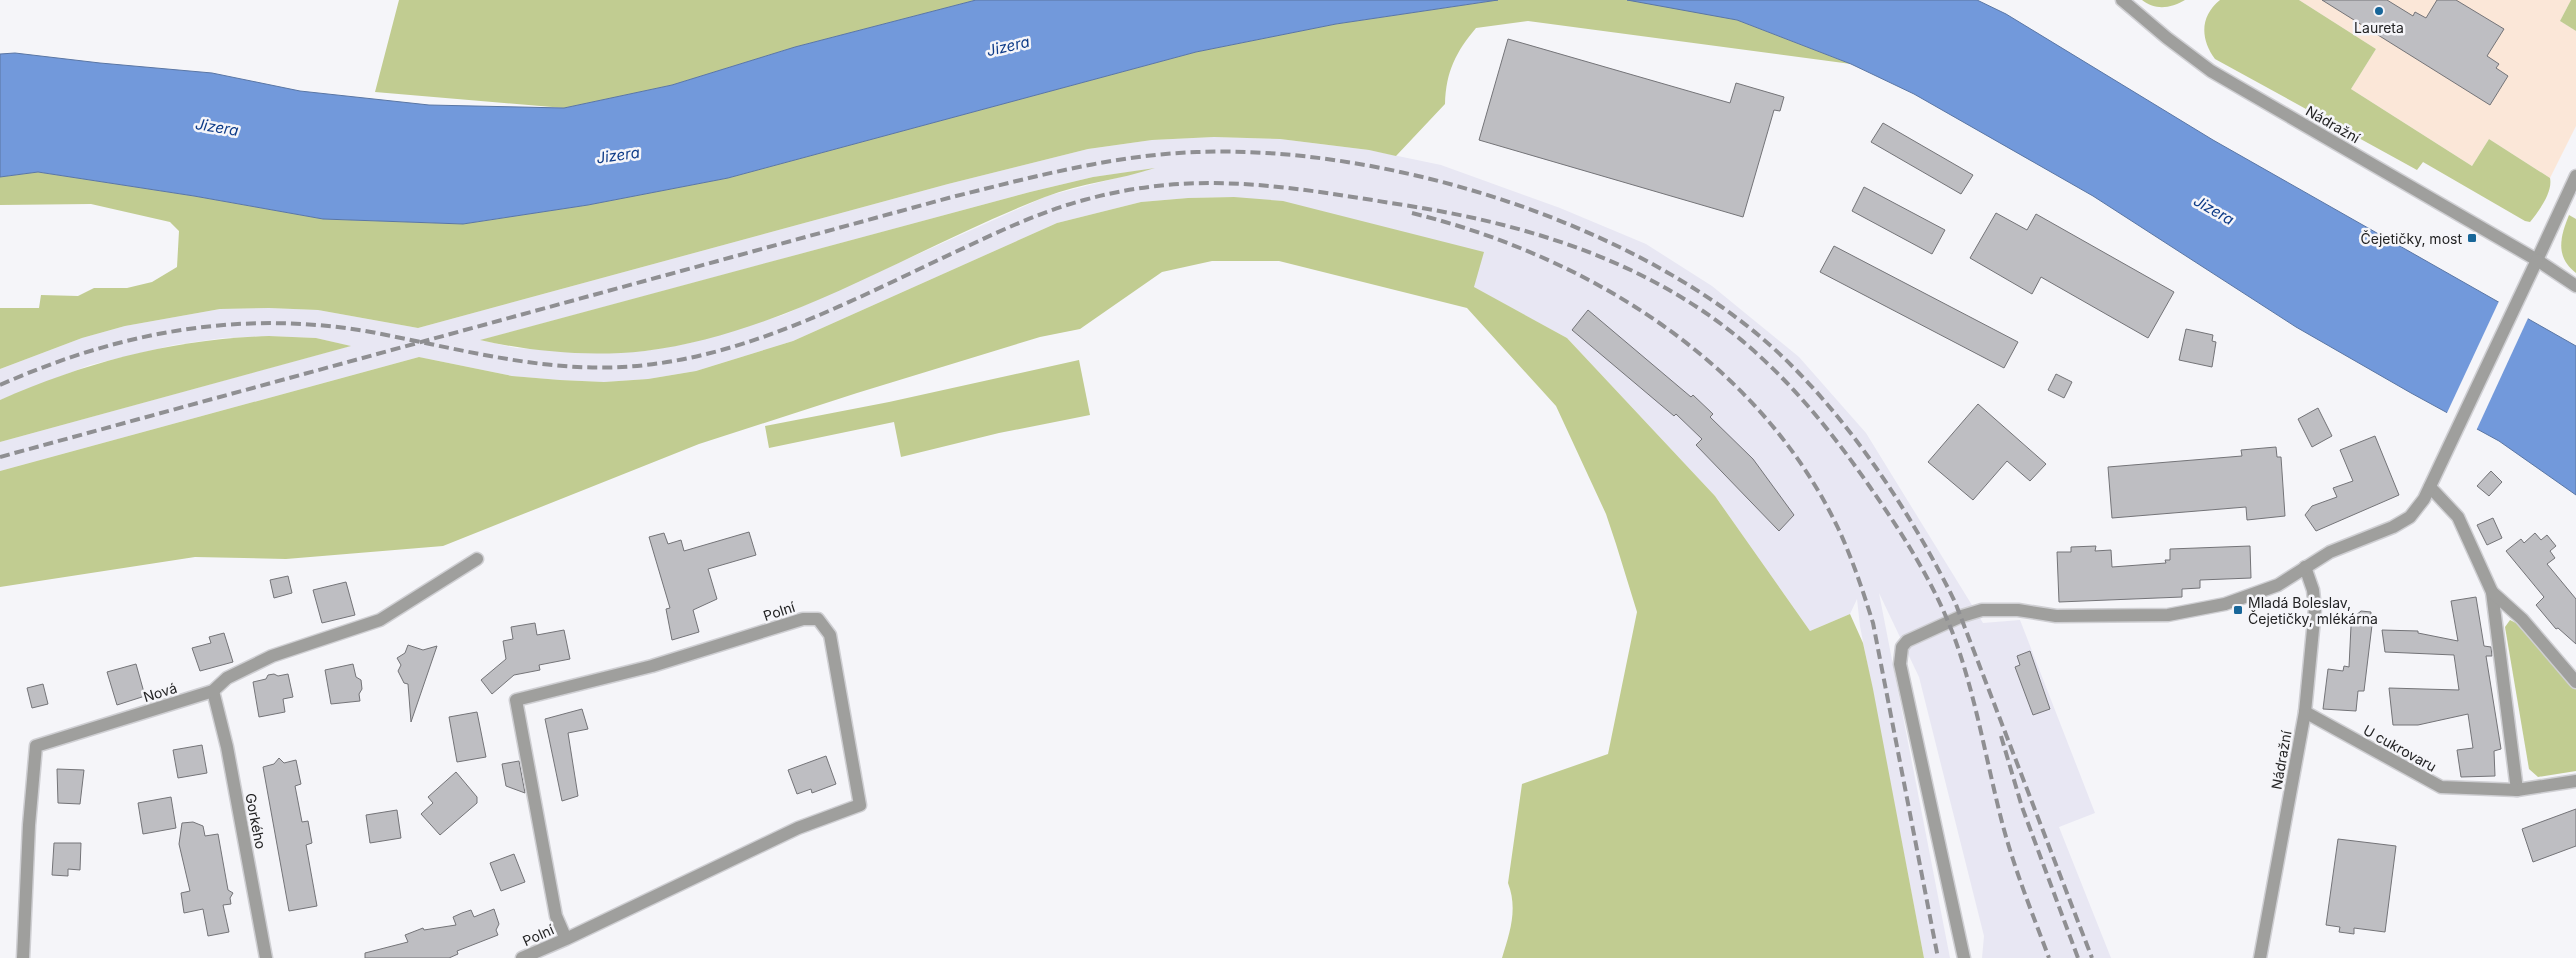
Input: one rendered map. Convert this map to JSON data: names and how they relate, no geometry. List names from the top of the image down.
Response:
{
  "streets": {
    "street": [
      "Nádražní",
      "Polní",
      "Nová",
      "U cukrovaru",
      "Gorkého"
    ]
  },
  "crossings": [
    ["Nádražní", "U cukrovaru"],
    ["Nová", "Gorkého"]
  ],
  "water": ["Jizera"],
  "places": {
    "other": ["Laureta"],
    "transit": ["Čejetičky, most", "Mladá Boleslav, Čejetičky, mlékárna"]
  }
}
